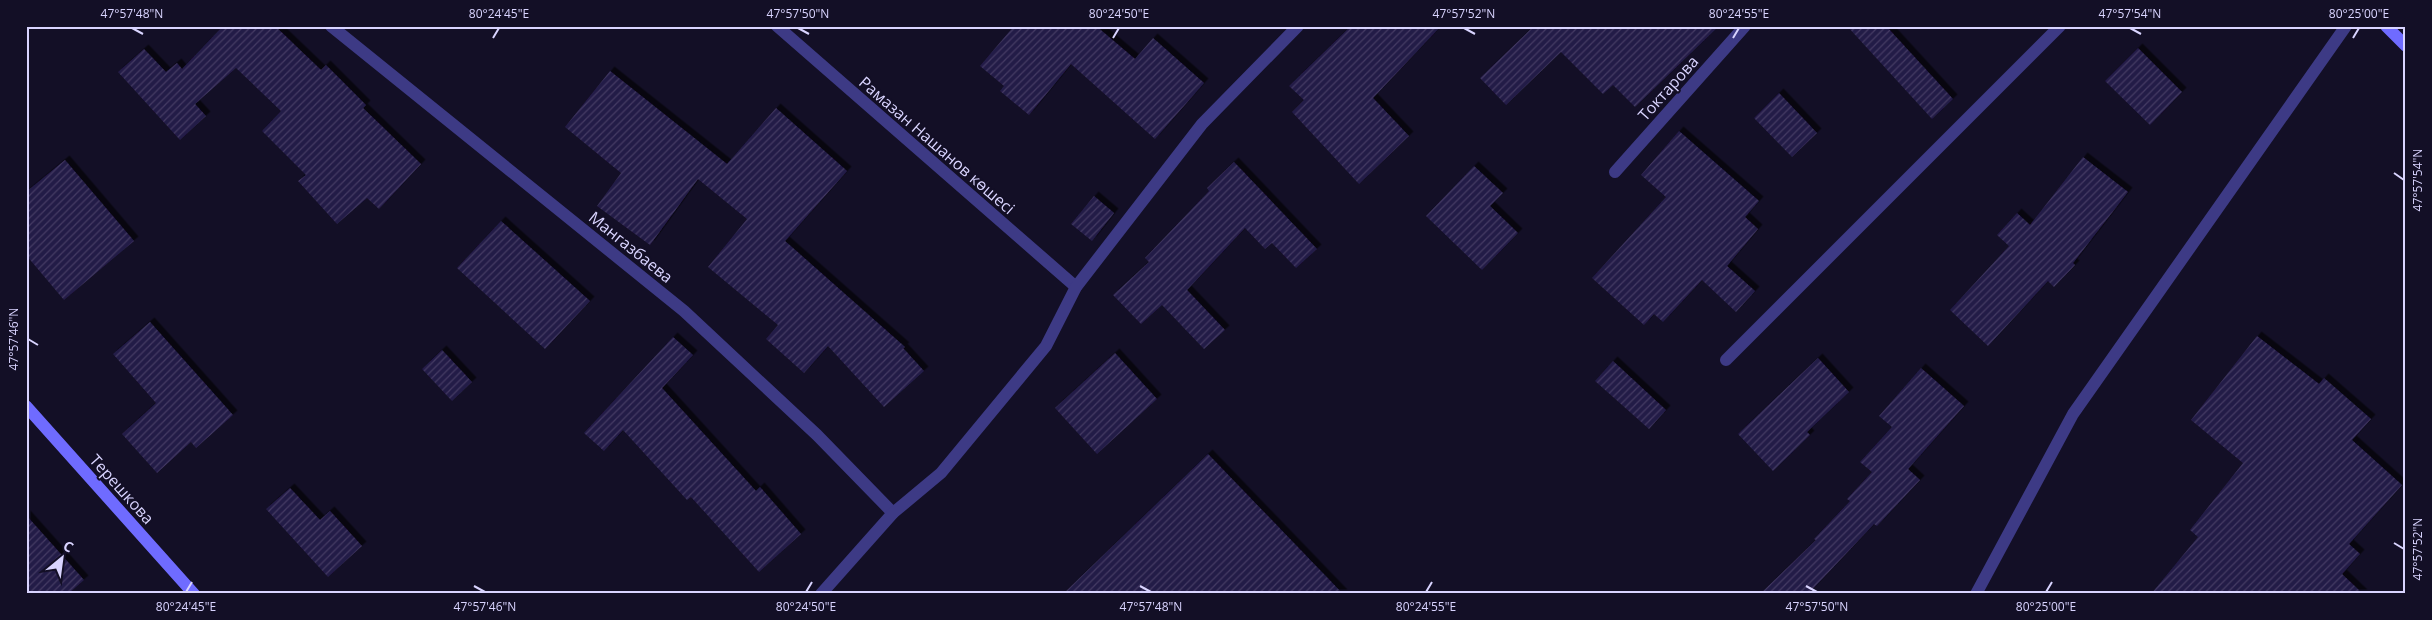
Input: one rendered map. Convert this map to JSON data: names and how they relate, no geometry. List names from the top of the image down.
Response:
{
  "streets": {
    "street": [
      "Токтарова",
      "Рамазан Нашанов көшесі",
      "Мангазбаева",
      "Терешкова"
    ]
  },
  "north": "top right",
  "coordinates": [
    "47°57'48\"N",
    "80°24'45\"E",
    "47°57'50\"N",
    "80°24'50\"E",
    "47°57'52\"N",
    "80°24'55\"E",
    "47°57'54\"N",
    "80°25'00\"E",
    "47°57'46\"N"
  ]
}
